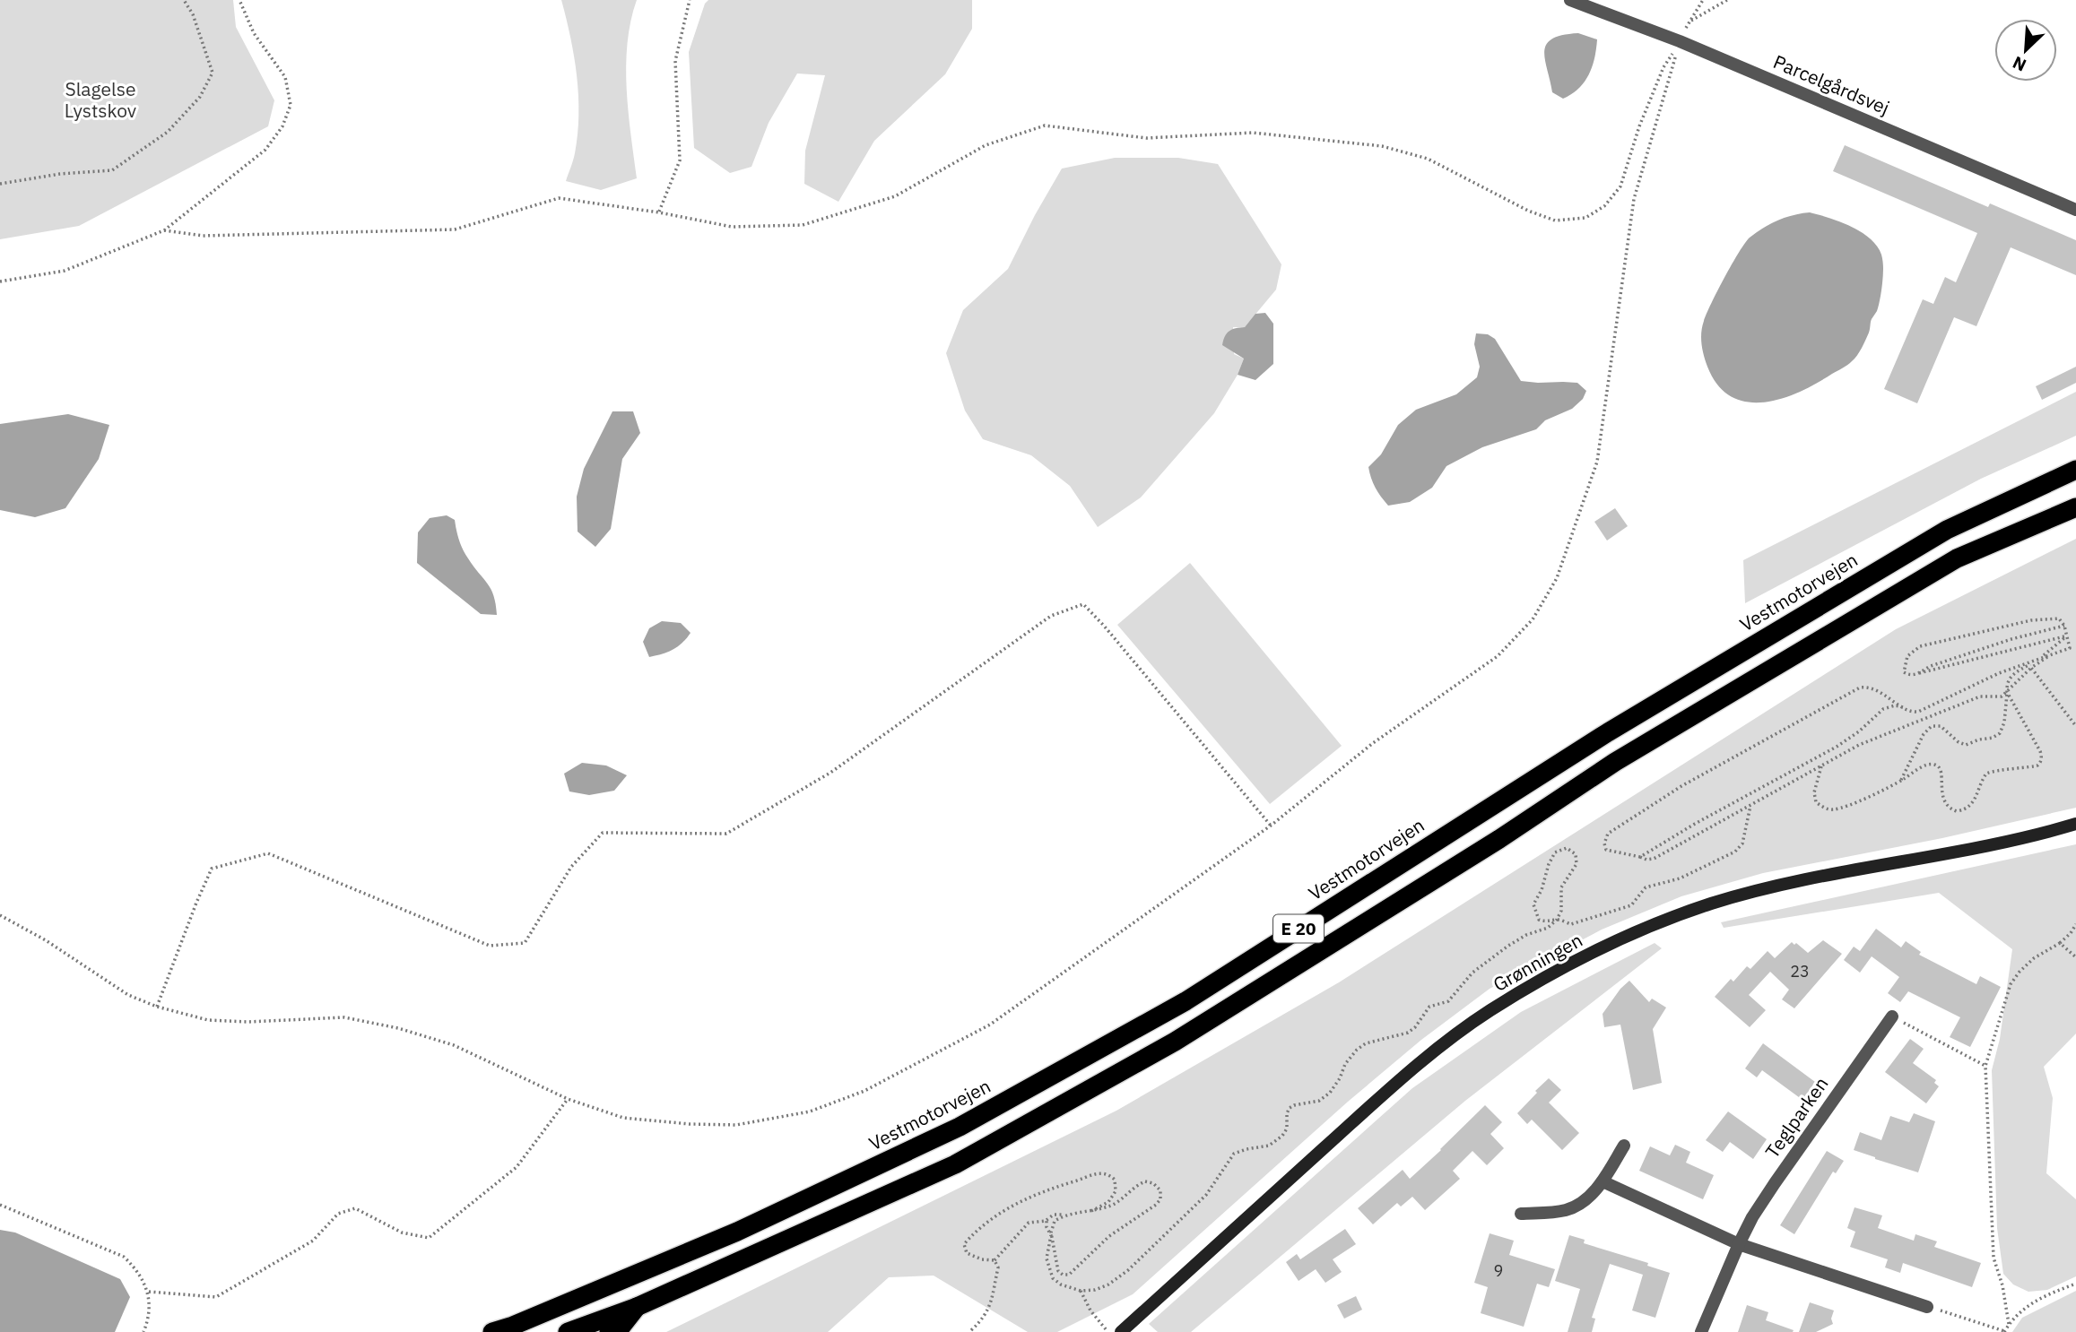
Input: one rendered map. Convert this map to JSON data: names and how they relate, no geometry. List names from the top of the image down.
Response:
{
  "streets": {
    "highway": ["Vestmotorvejen", "E 20"],
    "main road": ["Grønningen"],
    "street": ["Parcelgårdsvej", "Teglparken"]
  },
  "parks": ["Slagelse Lystskov"],
  "house_numbers": ["23", "9"],
  "north": "bottom left"
}
